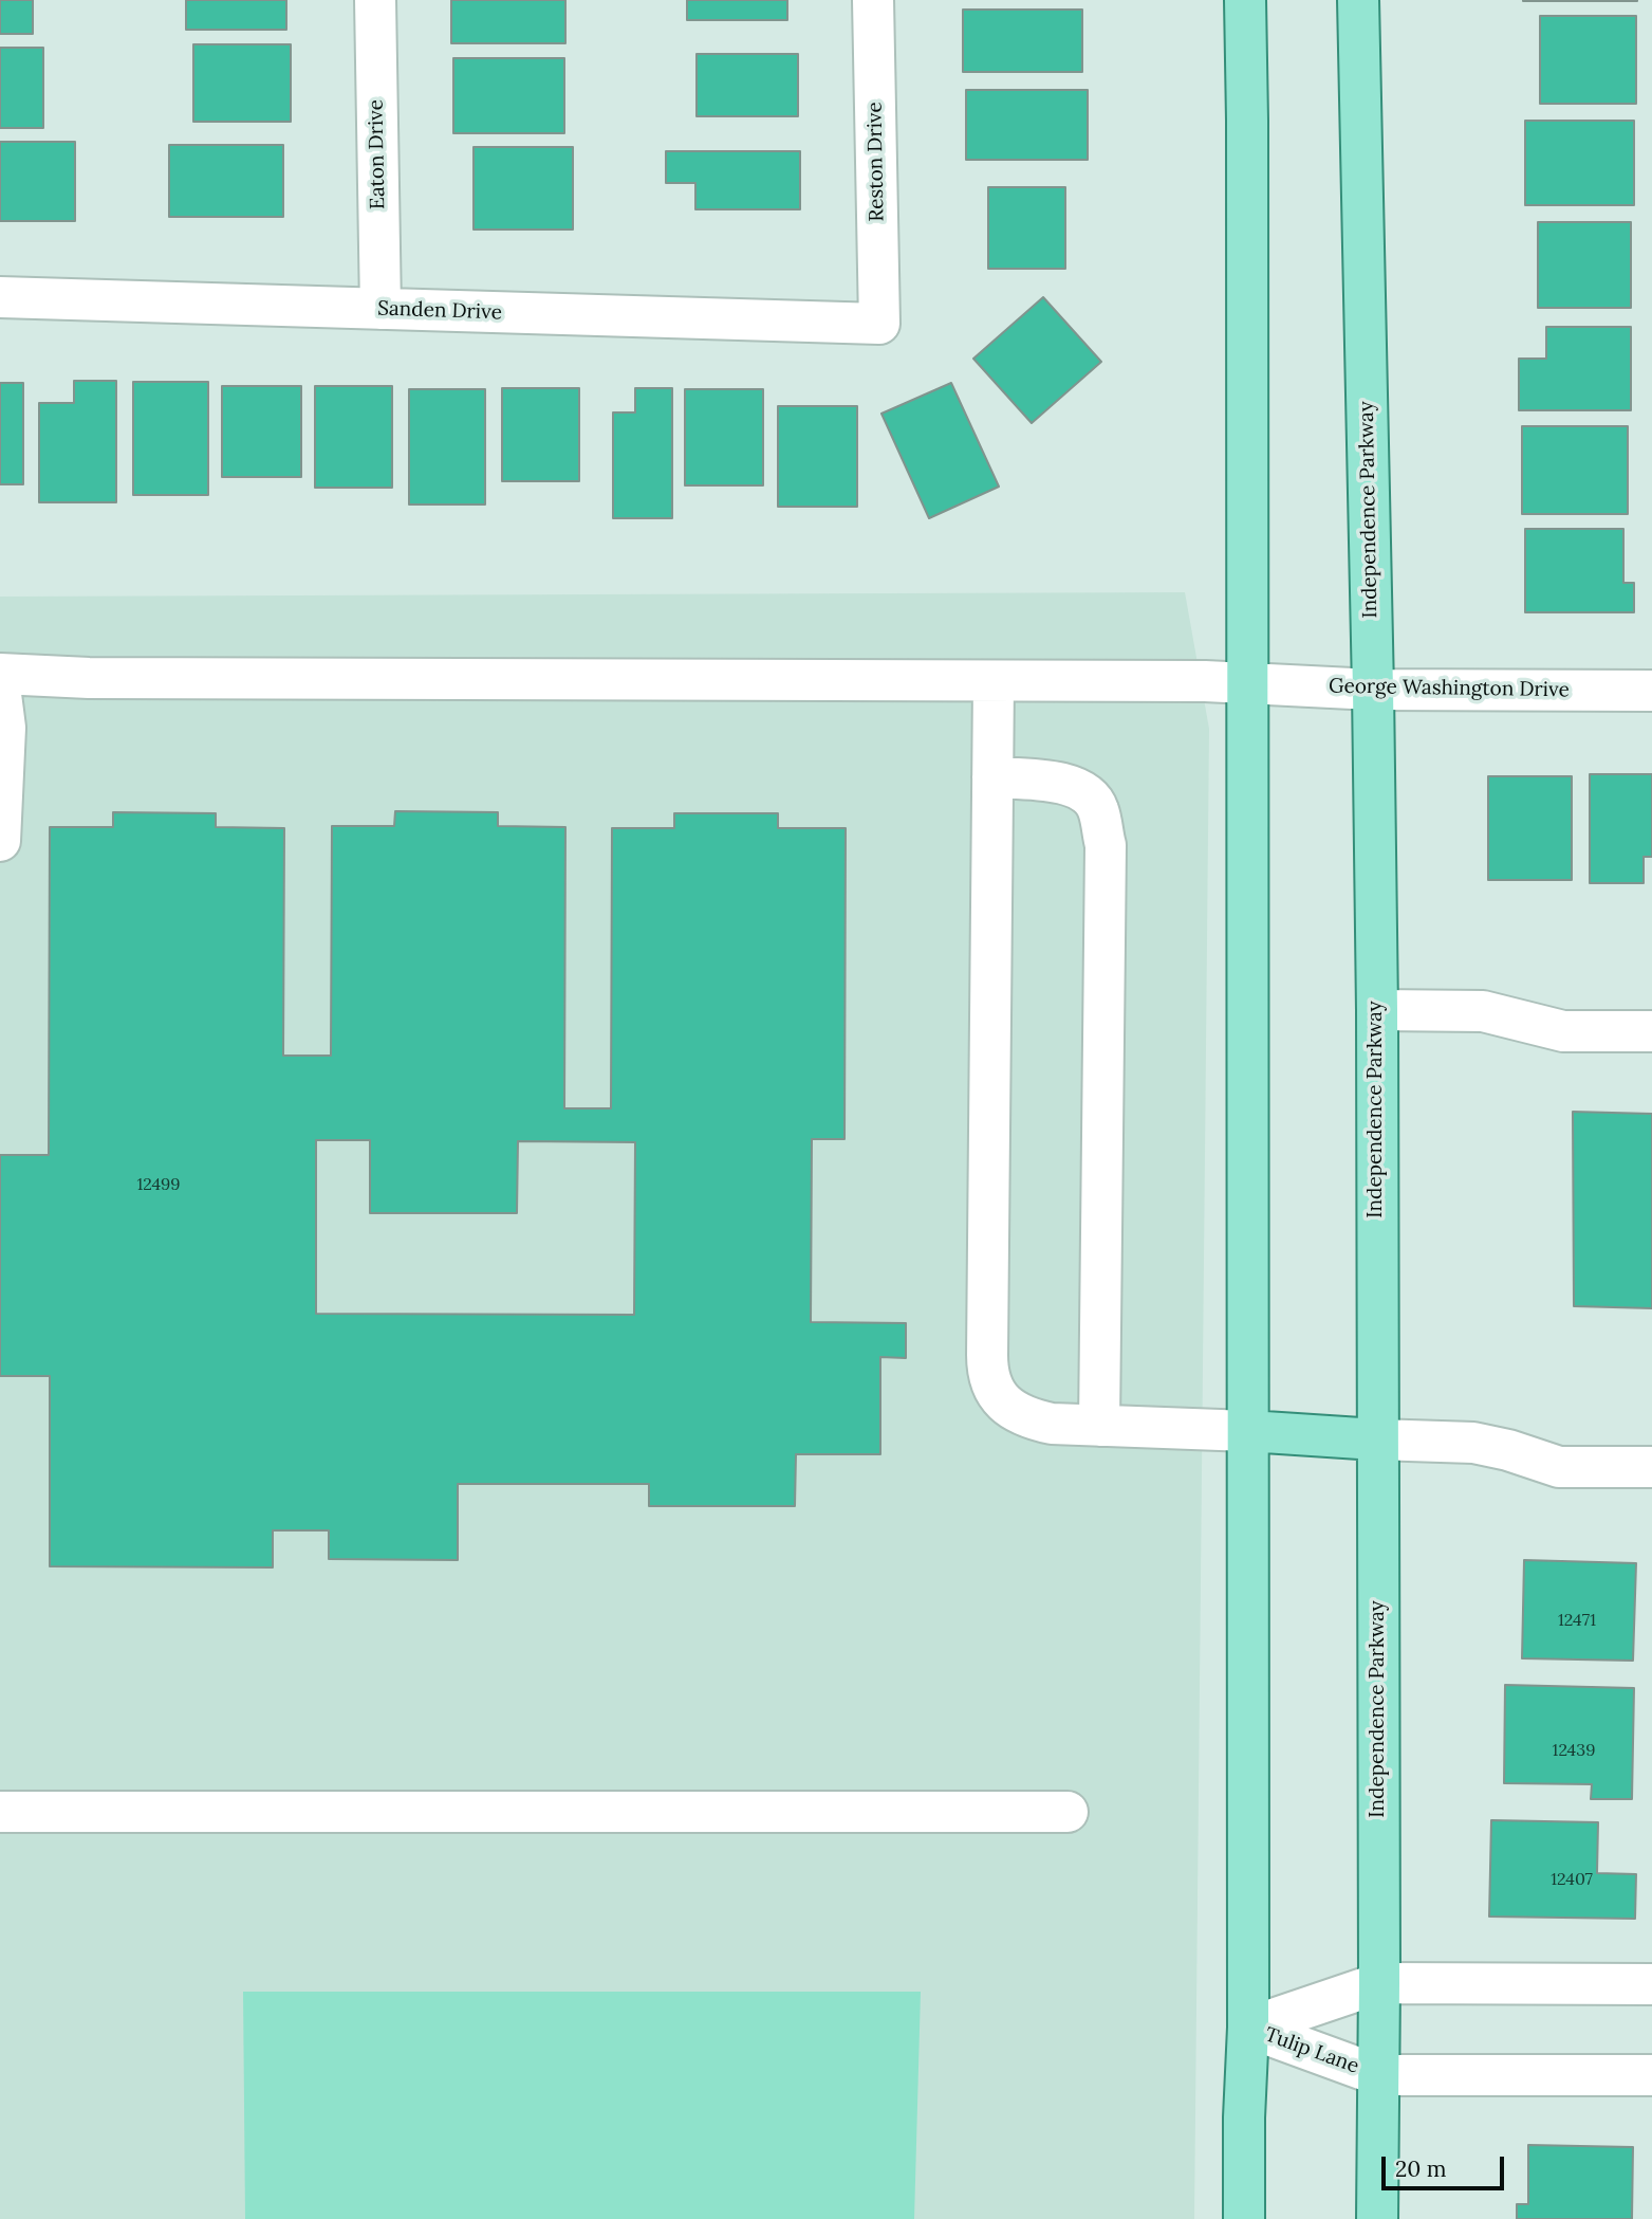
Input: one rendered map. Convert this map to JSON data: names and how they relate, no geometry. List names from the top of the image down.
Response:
{
  "streets": {
    "main road": ["Independence Parkway"],
    "street": [
      "Eaton Drive",
      "Reston Drive",
      "Sanden Drive",
      "George Washington Drive",
      "Tulip Lane"
    ]
  },
  "crossings": [
    ["Eaton Drive", "Sanden Drive"],
    ["Reston Drive", "Sanden Drive"],
    ["Independence Parkway", "George Washington Drive"],
    ["Independence Parkway", "Tulip Lane"]
  ],
  "house_numbers": [
    "12499",
    "12471",
    "12439",
    "12407"
  ],
  "scale_bar": "20 m"
}
